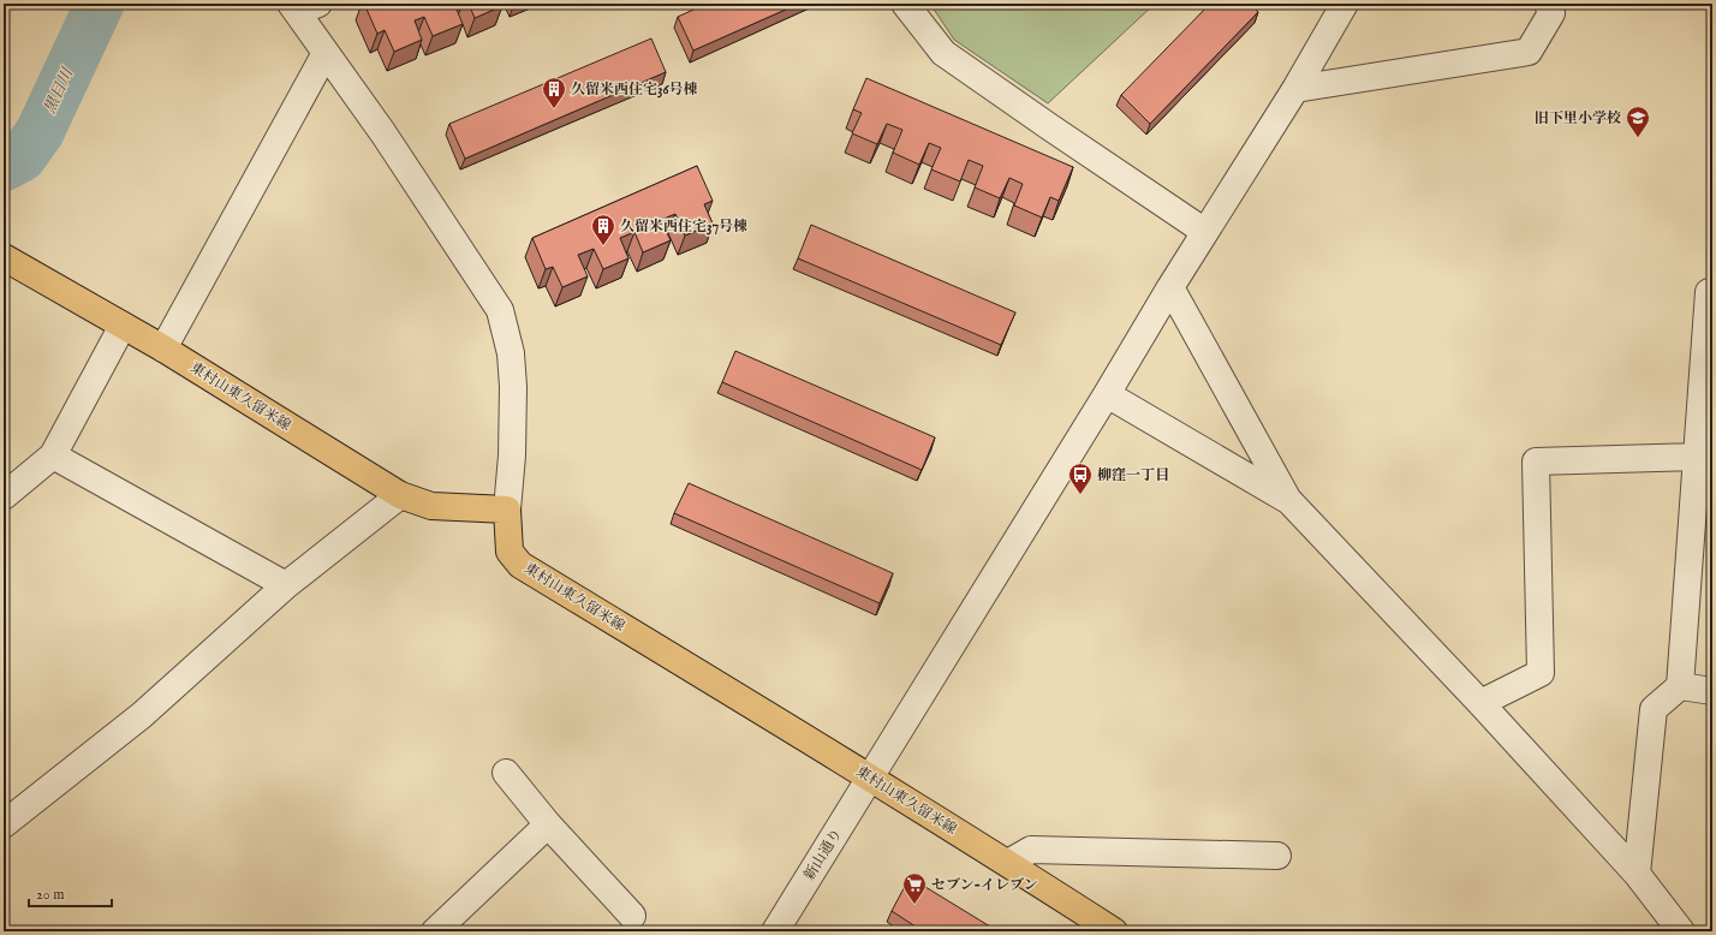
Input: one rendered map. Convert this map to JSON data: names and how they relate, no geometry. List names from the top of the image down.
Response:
{
  "streets": {
    "main road": ["東村山東久留米線"],
    "street": ["新山通り"]
  },
  "crossings": [
    ["東村山東久留米線", "新山通り"]
  ],
  "water": ["黒目川"],
  "places": {
    "building": ["久留米西住宅36号棟", "久留米西住宅37号棟"],
    "school or university": ["旧下里小学校"],
    "bus stop": ["柳窪一丁目"],
    "supermarket": ["セブン-イレブン"]
  },
  "scale_bar": "20 m"
}
